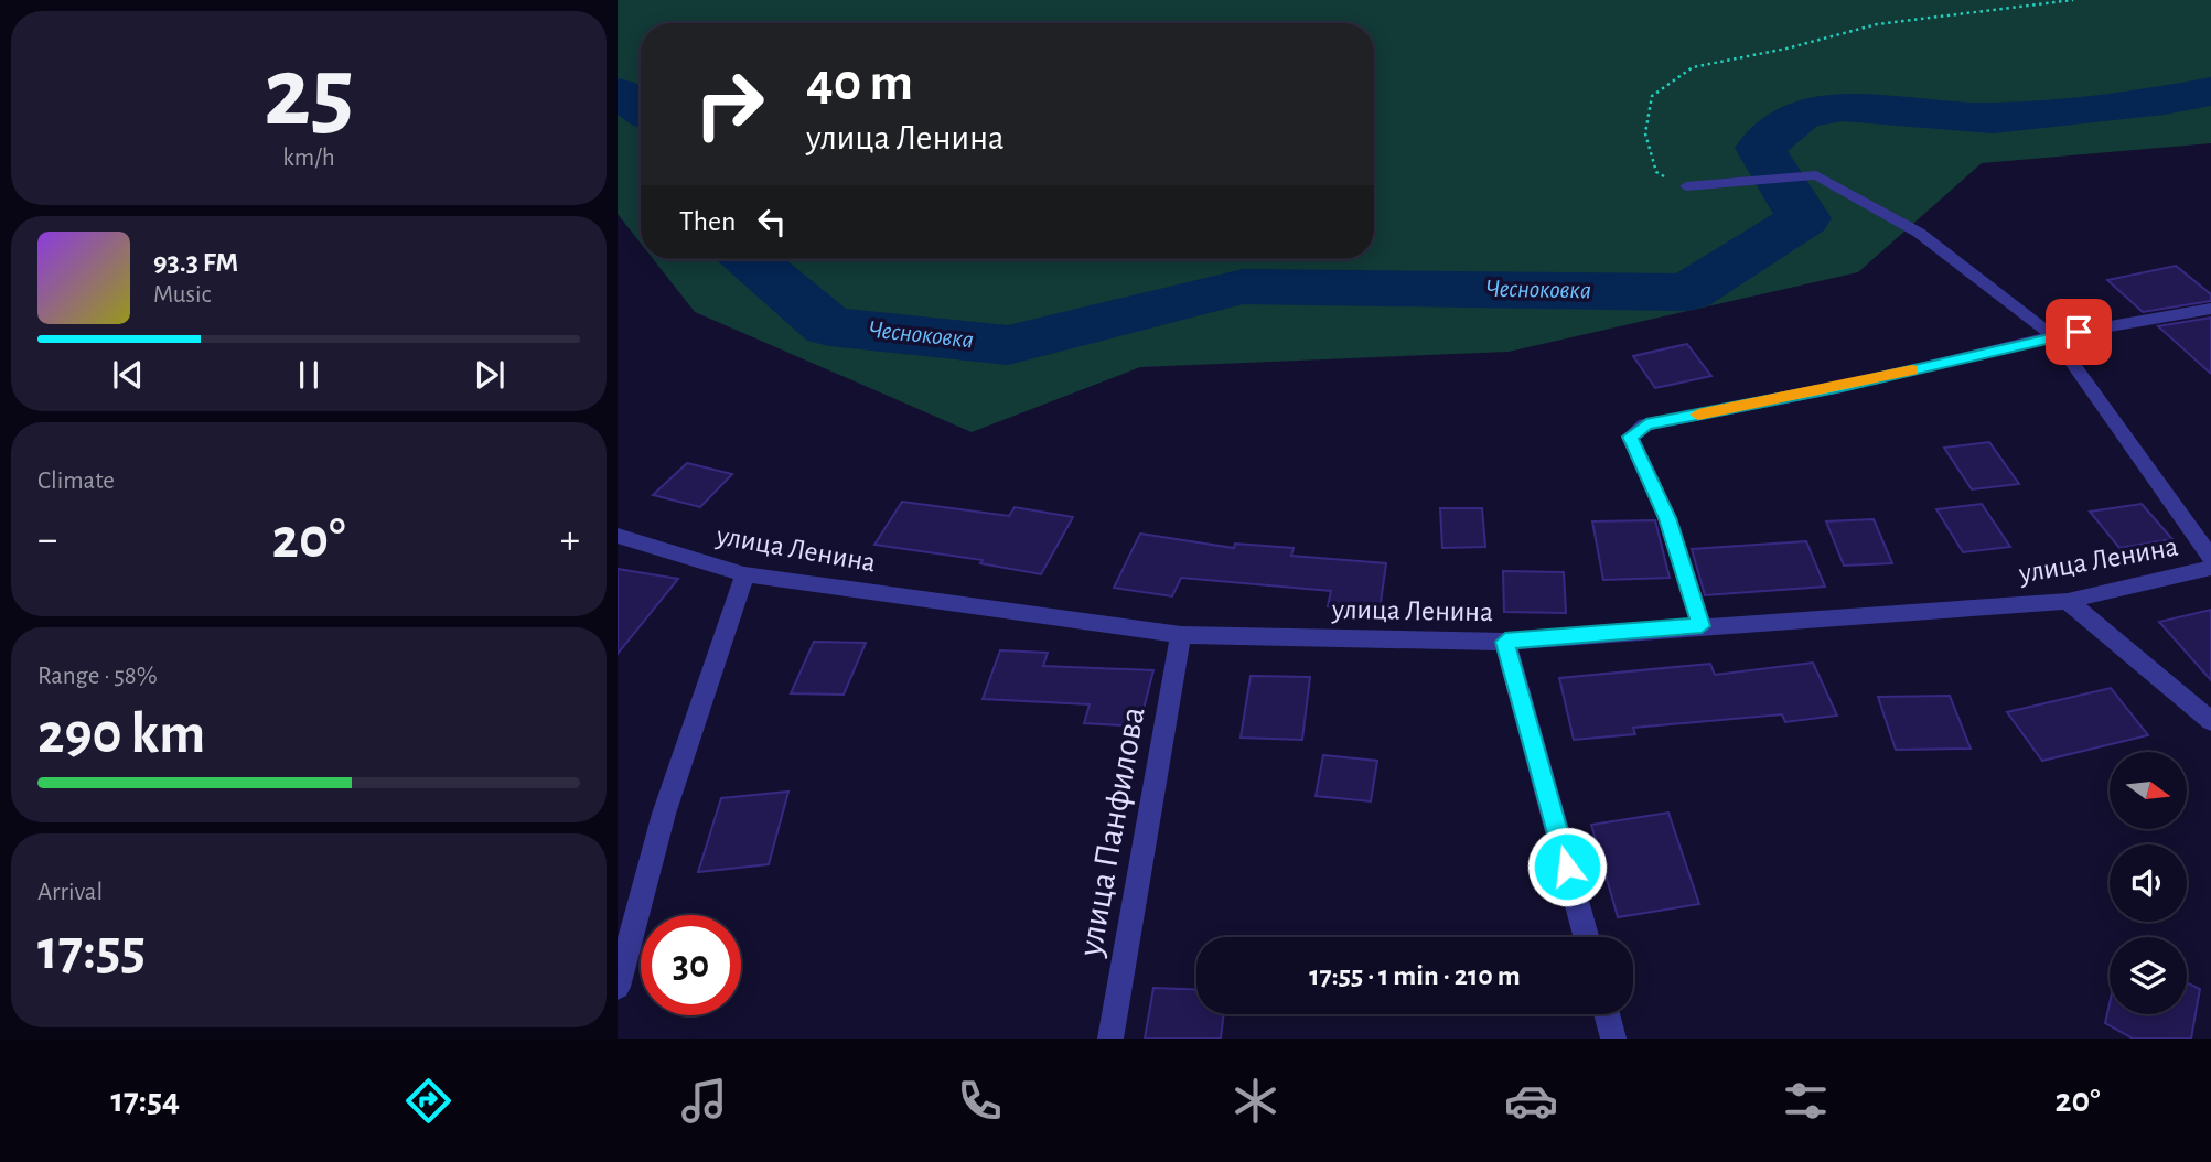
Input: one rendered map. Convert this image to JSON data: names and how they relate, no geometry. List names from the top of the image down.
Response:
{
  "streets": {
    "street": ["улица Ленина", "улица Панфилова"]
  },
  "crossings": [
    ["улица Ленина", "улица Панфилова"]
  ],
  "water": ["Чесноковка"],
  "north": "right",
  "page": {
    "tile": [
      ["25", "km/h"],
      "Climate",
      ["Range · 58%", "290 km"],
      ["Arrival", "17:55"]
    ],
    "turn": ["40 m", "улица Ленина"],
    "then": "Then",
    "song": ["93.3 FM", "Music"],
    "heat": ["−", "20°", "+"],
    "limit": "30",
    "trip": "17:55 · 1 min · 210 m",
    "tabs": ["17:54", "20°"]
  }
}
